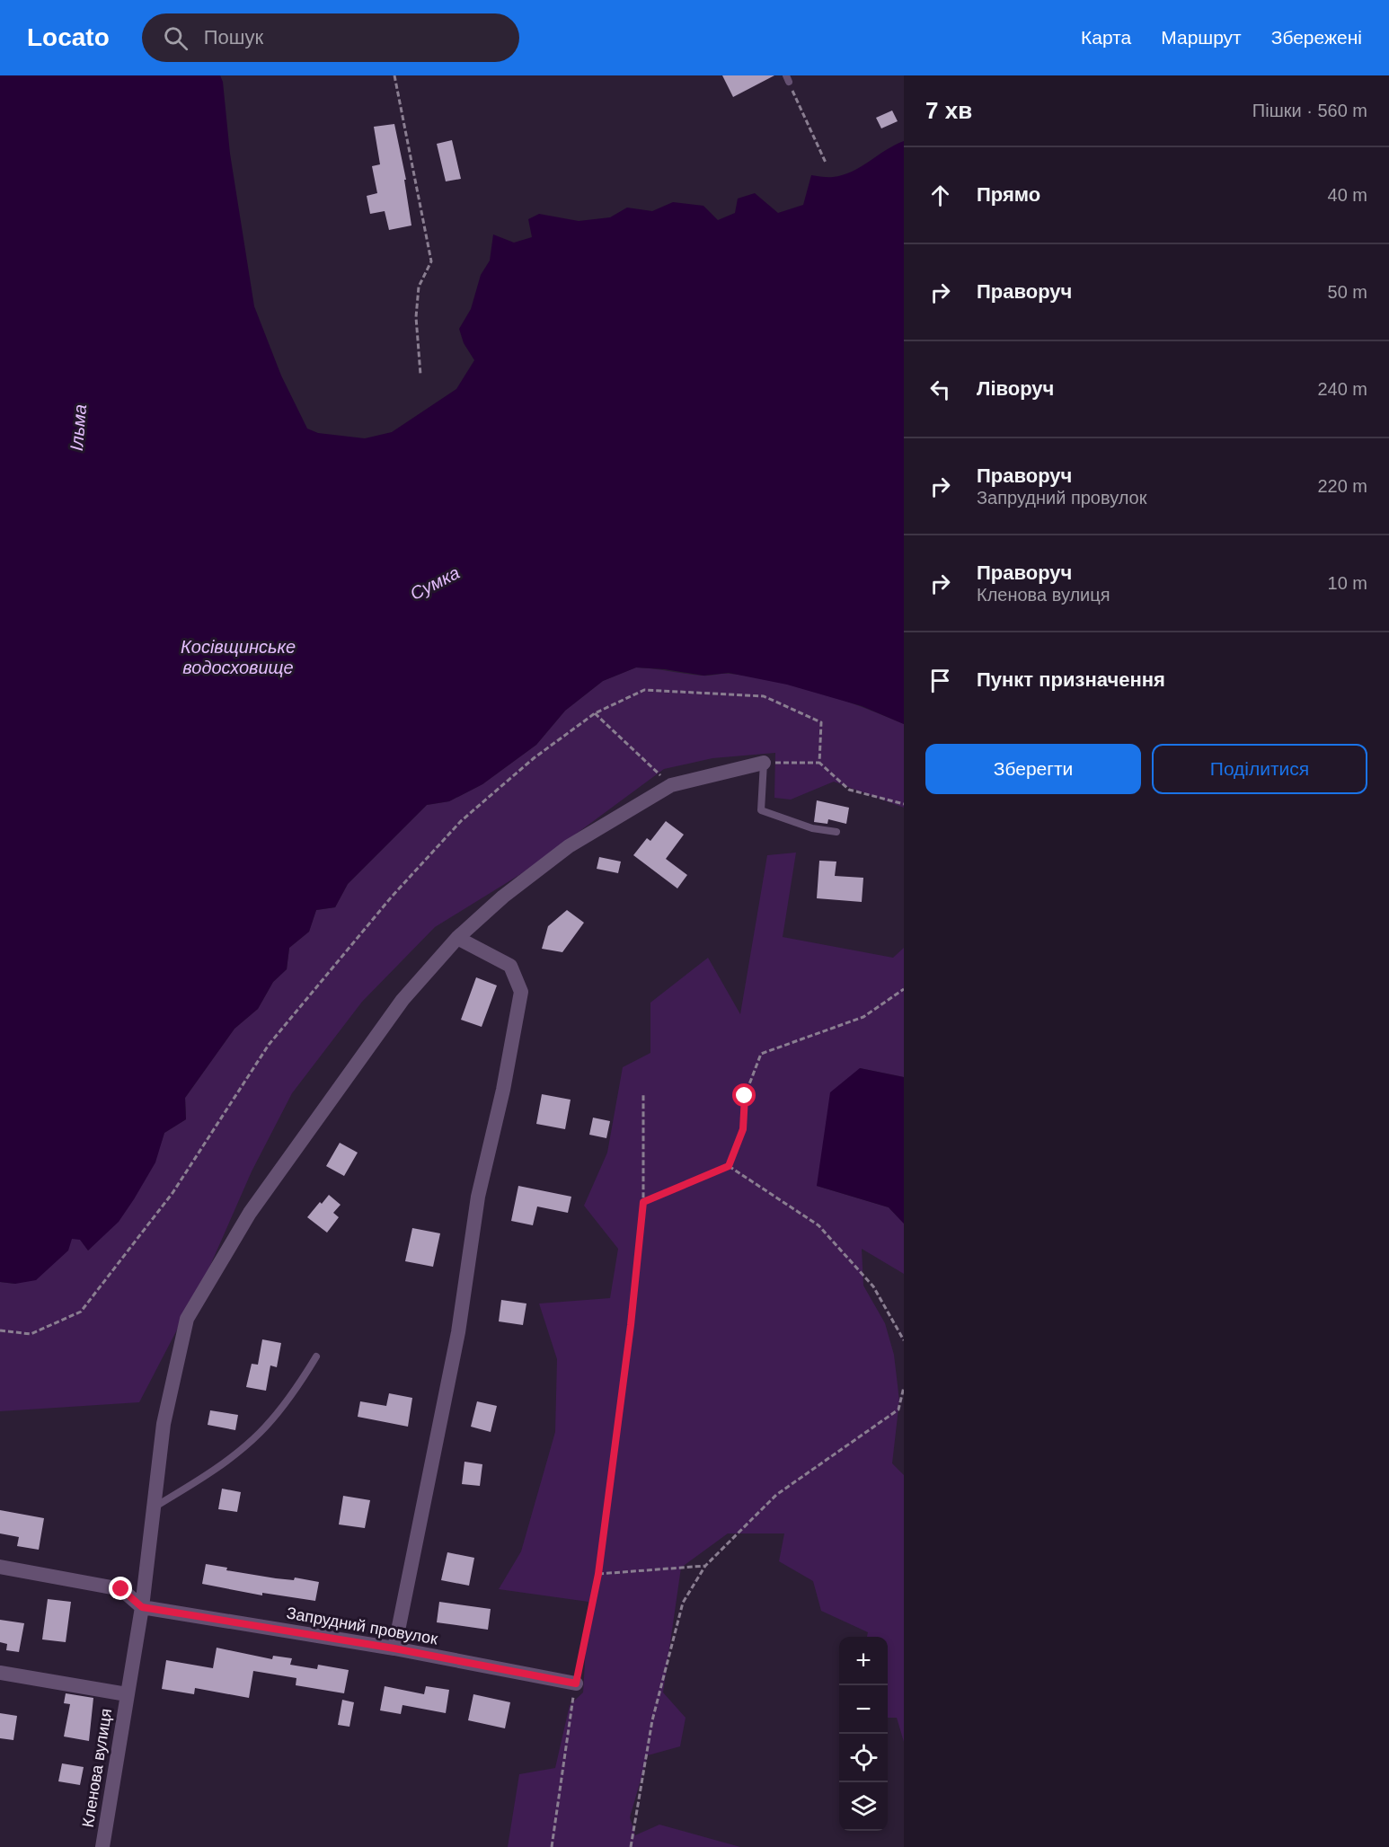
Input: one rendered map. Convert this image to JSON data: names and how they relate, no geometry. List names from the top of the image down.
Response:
{
  "streets": {
    "street": ["Запрудний провулок", "Кленова вулиця"]
  },
  "crossings": [
    ["Запрудний провулок", "Кленова вулиця"]
  ],
  "water": ["Ільма", "Сумка", "Косівщинське водосховище"],
  "page": {
    "header": "Locato",
    "search": "Пошук",
    "nav": ["Карта", "Маршрут", "Збережені"],
    "heading": ["7 хв", "Пішки · 560 m"],
    "list": [
      ["Прямо", "40 m"],
      ["Праворуч", "50 m"],
      ["Ліворуч", "240 m"],
      ["Праворуч", "Запрудний провулок", "220 m"],
      ["Праворуч", "Кленова вулиця", "10 m"],
      "Пункт призначення"
    ],
    "buttons": ["Зберегти", "Поділитися"],
    "map_buttons": ["+", "−"]
  }
}
